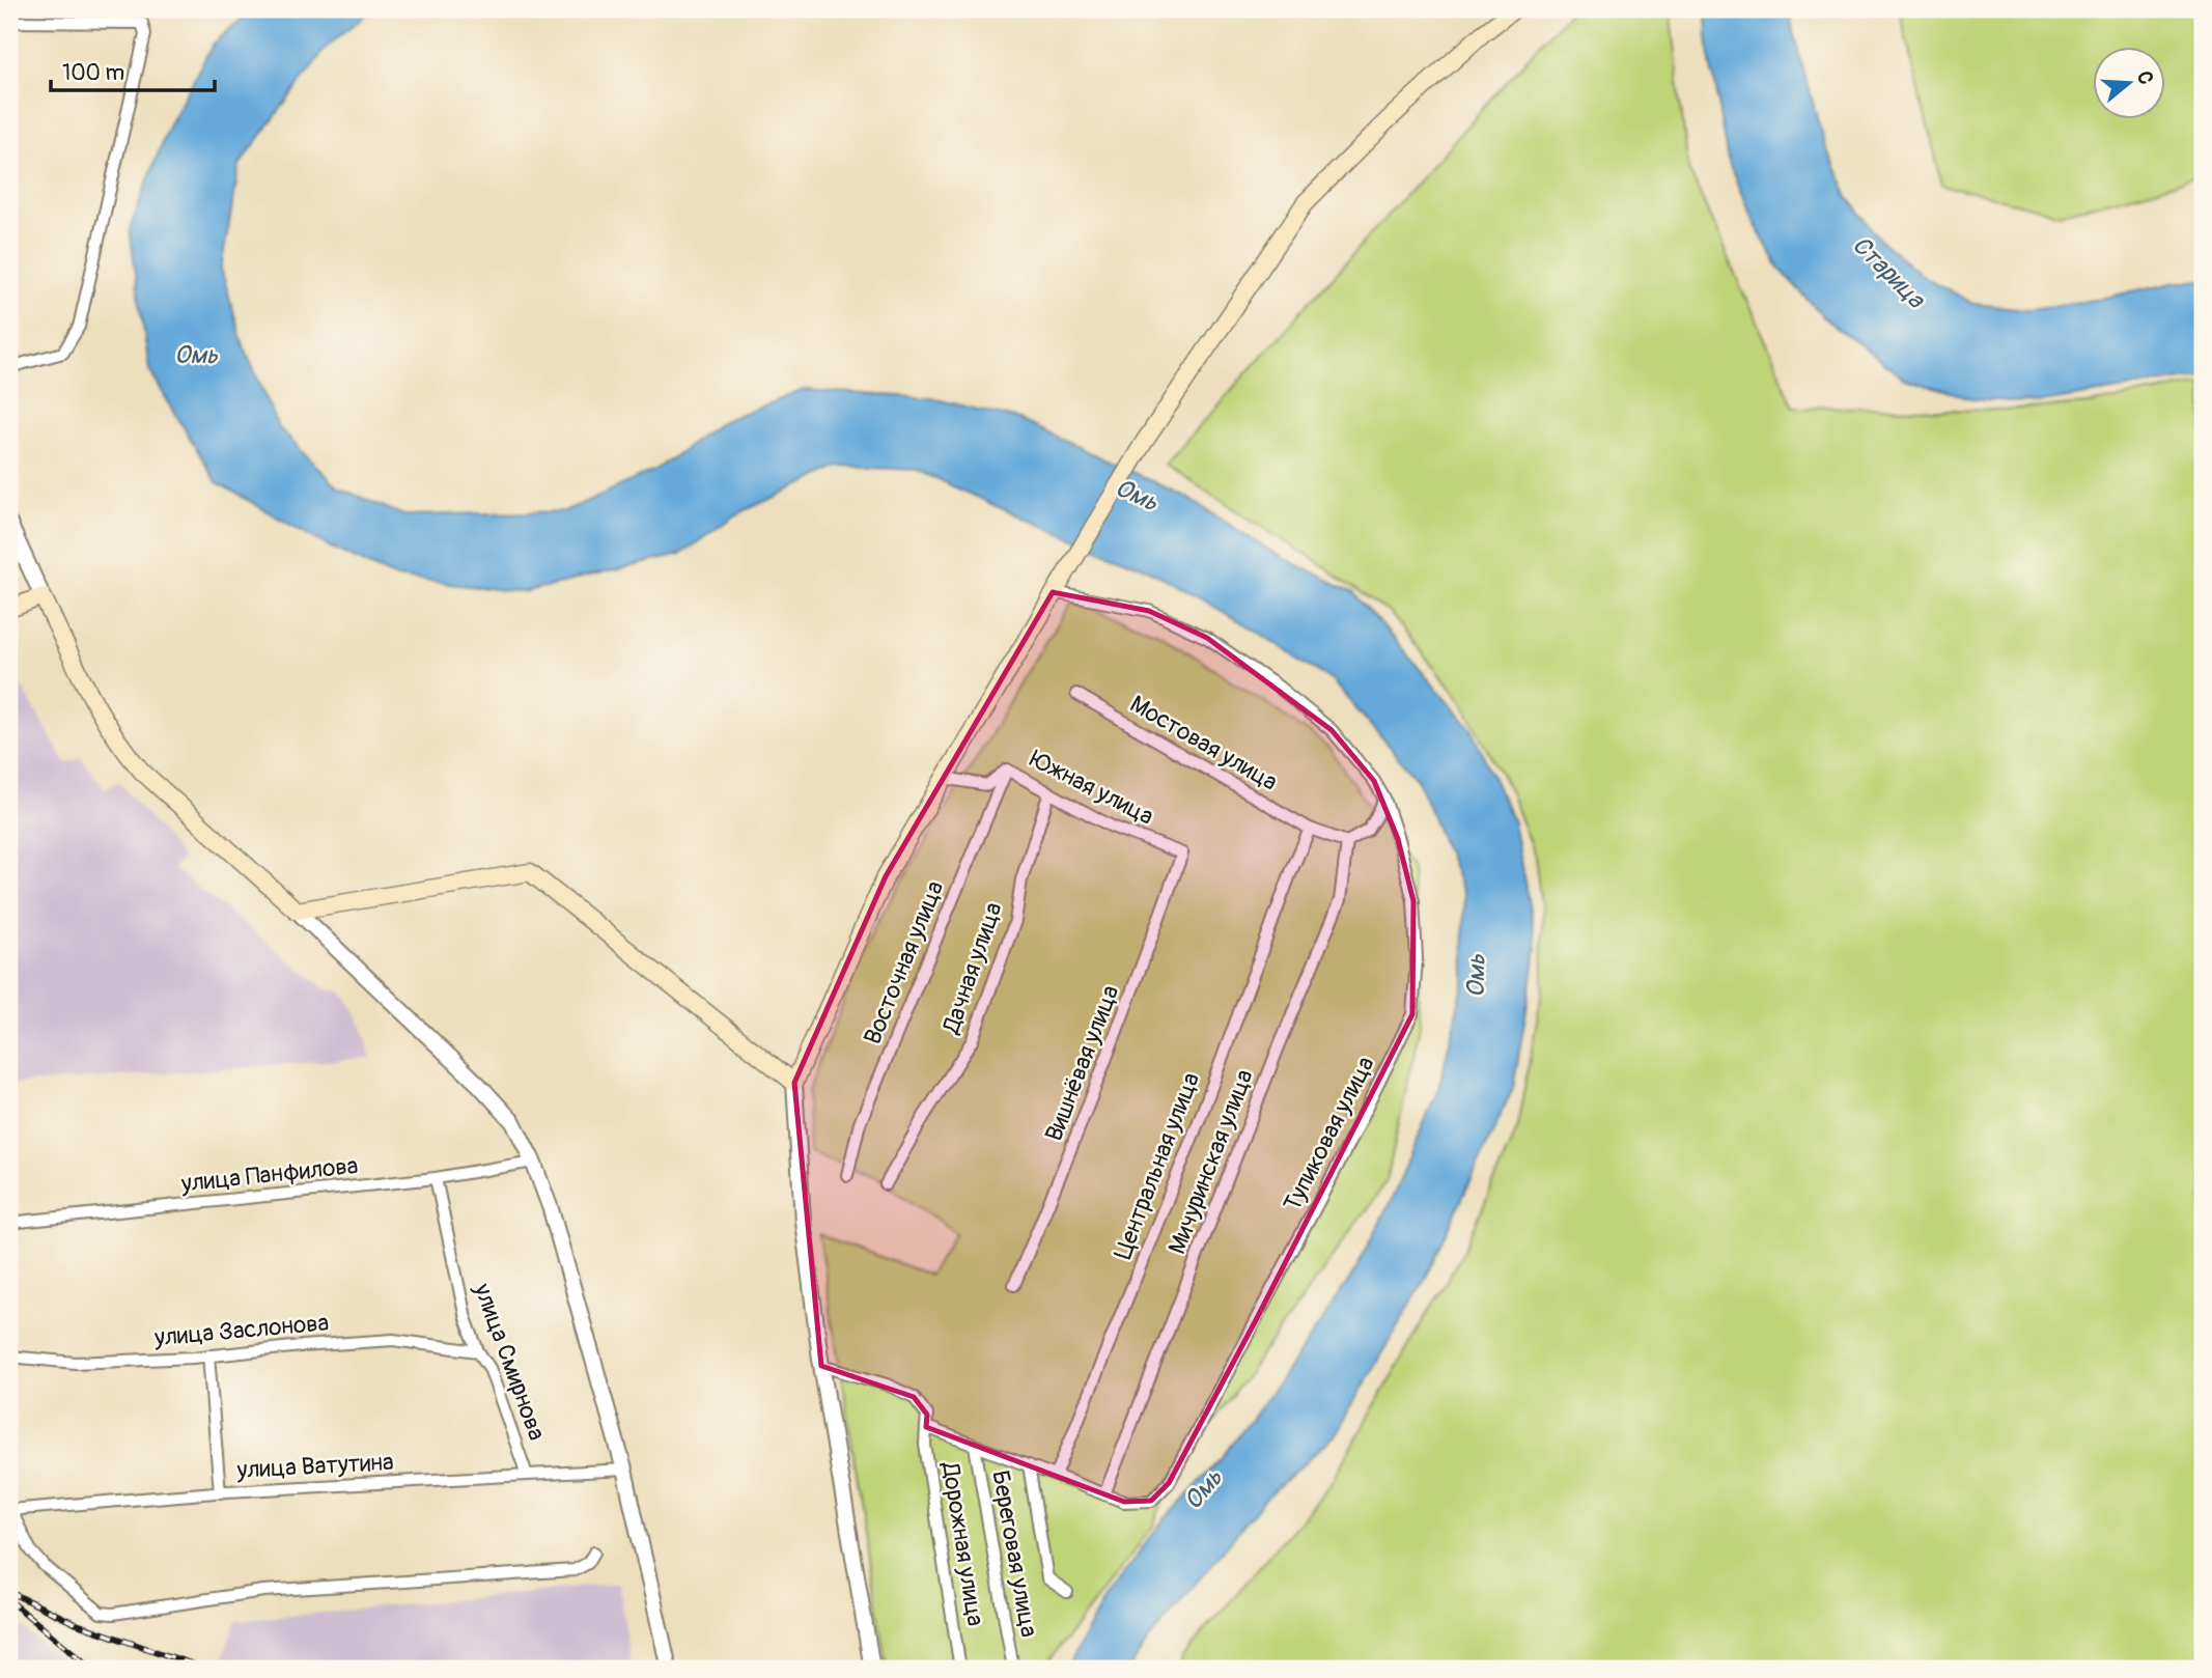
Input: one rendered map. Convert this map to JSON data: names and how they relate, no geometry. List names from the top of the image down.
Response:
{
  "streets": {
    "street": [
      "Мостовая улица",
      "Южная улица",
      "Восточная улица",
      "Дачная улица",
      "Вишнёвая улица",
      "Тупиковая улица",
      "Мичуринская улица",
      "Центральная улица",
      "улица Панфилова",
      "улица Заслонова",
      "улица Смирнова",
      "улица Ватутина",
      "Дорожная улица",
      "Береговая улица"
    ]
  },
  "crossings": [
    ["Мостовая улица", "Мичуринская улица"],
    ["Мостовая улица", "Центральная улица"],
    ["Южная улица", "Восточная улица"],
    ["Южная улица", "Дачная улица"],
    ["Южная улица", "Вишнёвая улица"],
    ["Тупиковая улица", "Мичуринская улица"],
    ["улица Панфилова", "улица Смирнова"],
    ["улица Заслонова", "улица Смирнова"],
    ["улица Смирнова", "улица Ватутина"]
  ],
  "water": ["Старица", "Омь"],
  "scale_bar": "100 m",
  "north": "right"
}
